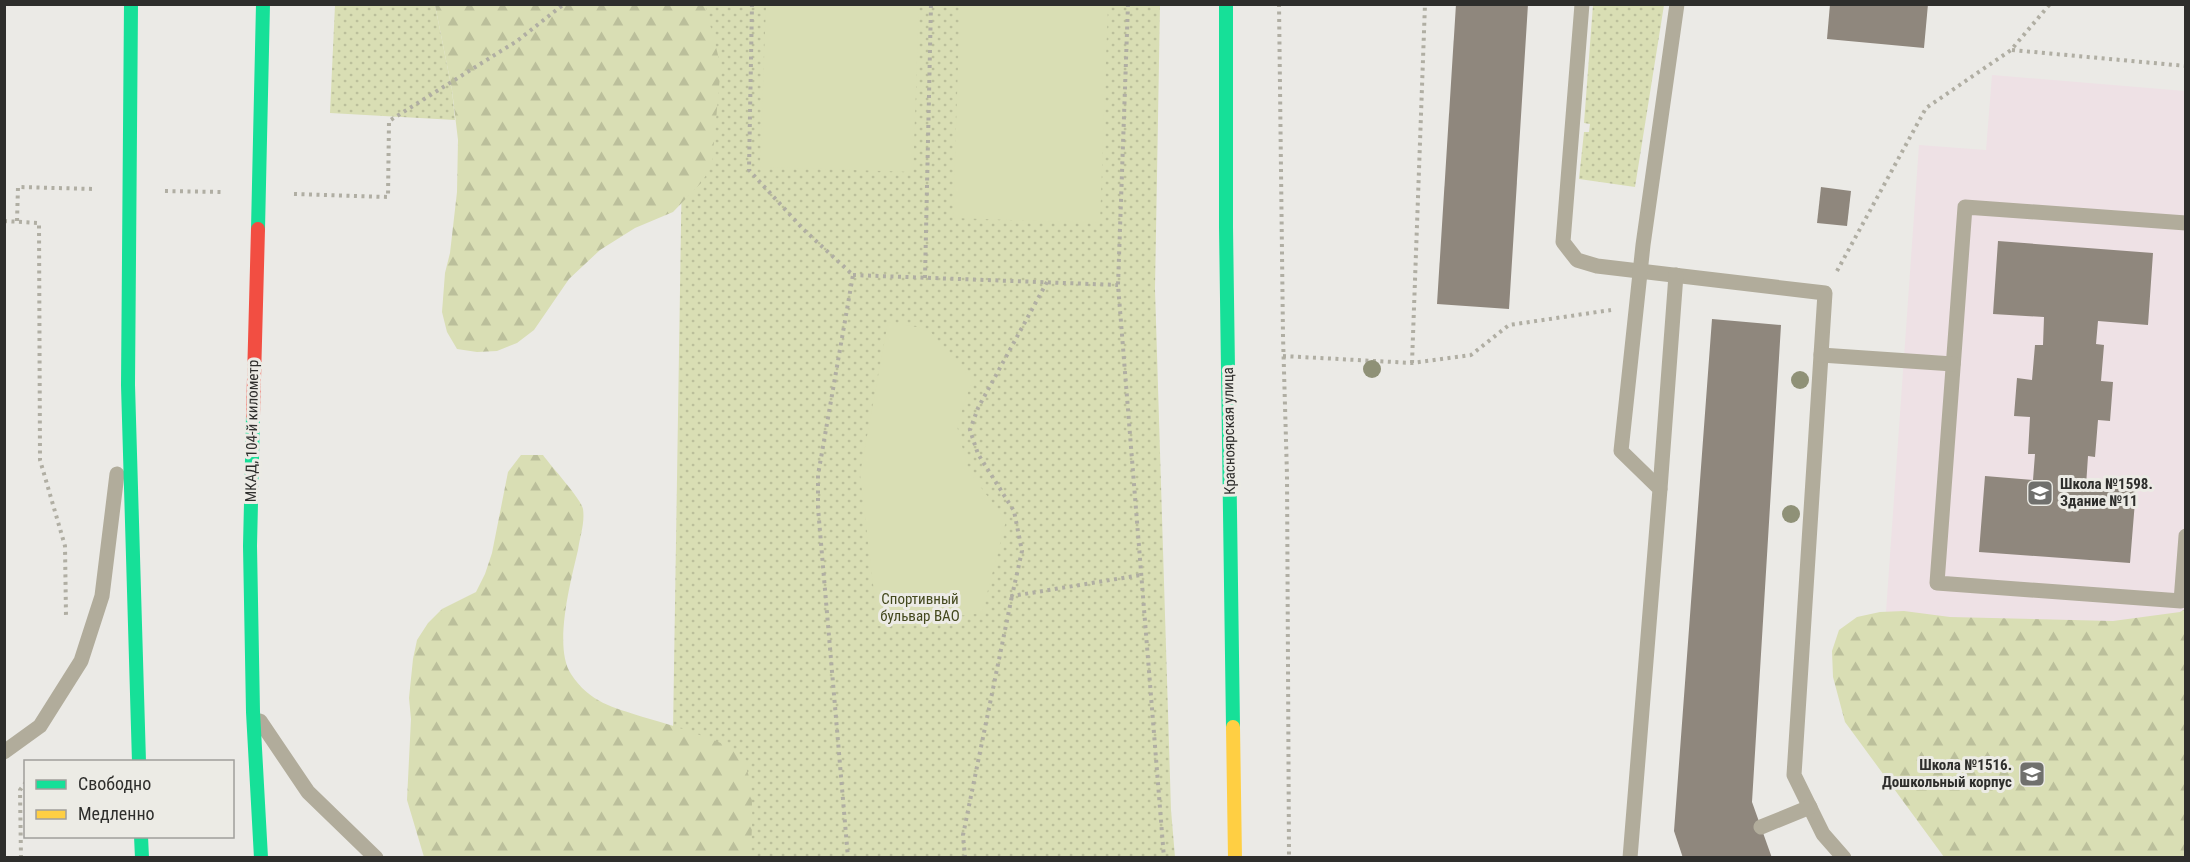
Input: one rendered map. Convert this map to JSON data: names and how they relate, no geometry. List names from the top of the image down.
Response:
{
  "streets": {
    "main road": ["МКАД, 104-й километр", "Красноярская улица"]
  },
  "parks": ["Спортивный бульвар ВАО"],
  "places": {
    "school or university": ["Школа №1598. Здание №11", "Школа №1516. Дошкольный корпус"]
  },
  "legend": ["Свободно", "Медленно"]
}
